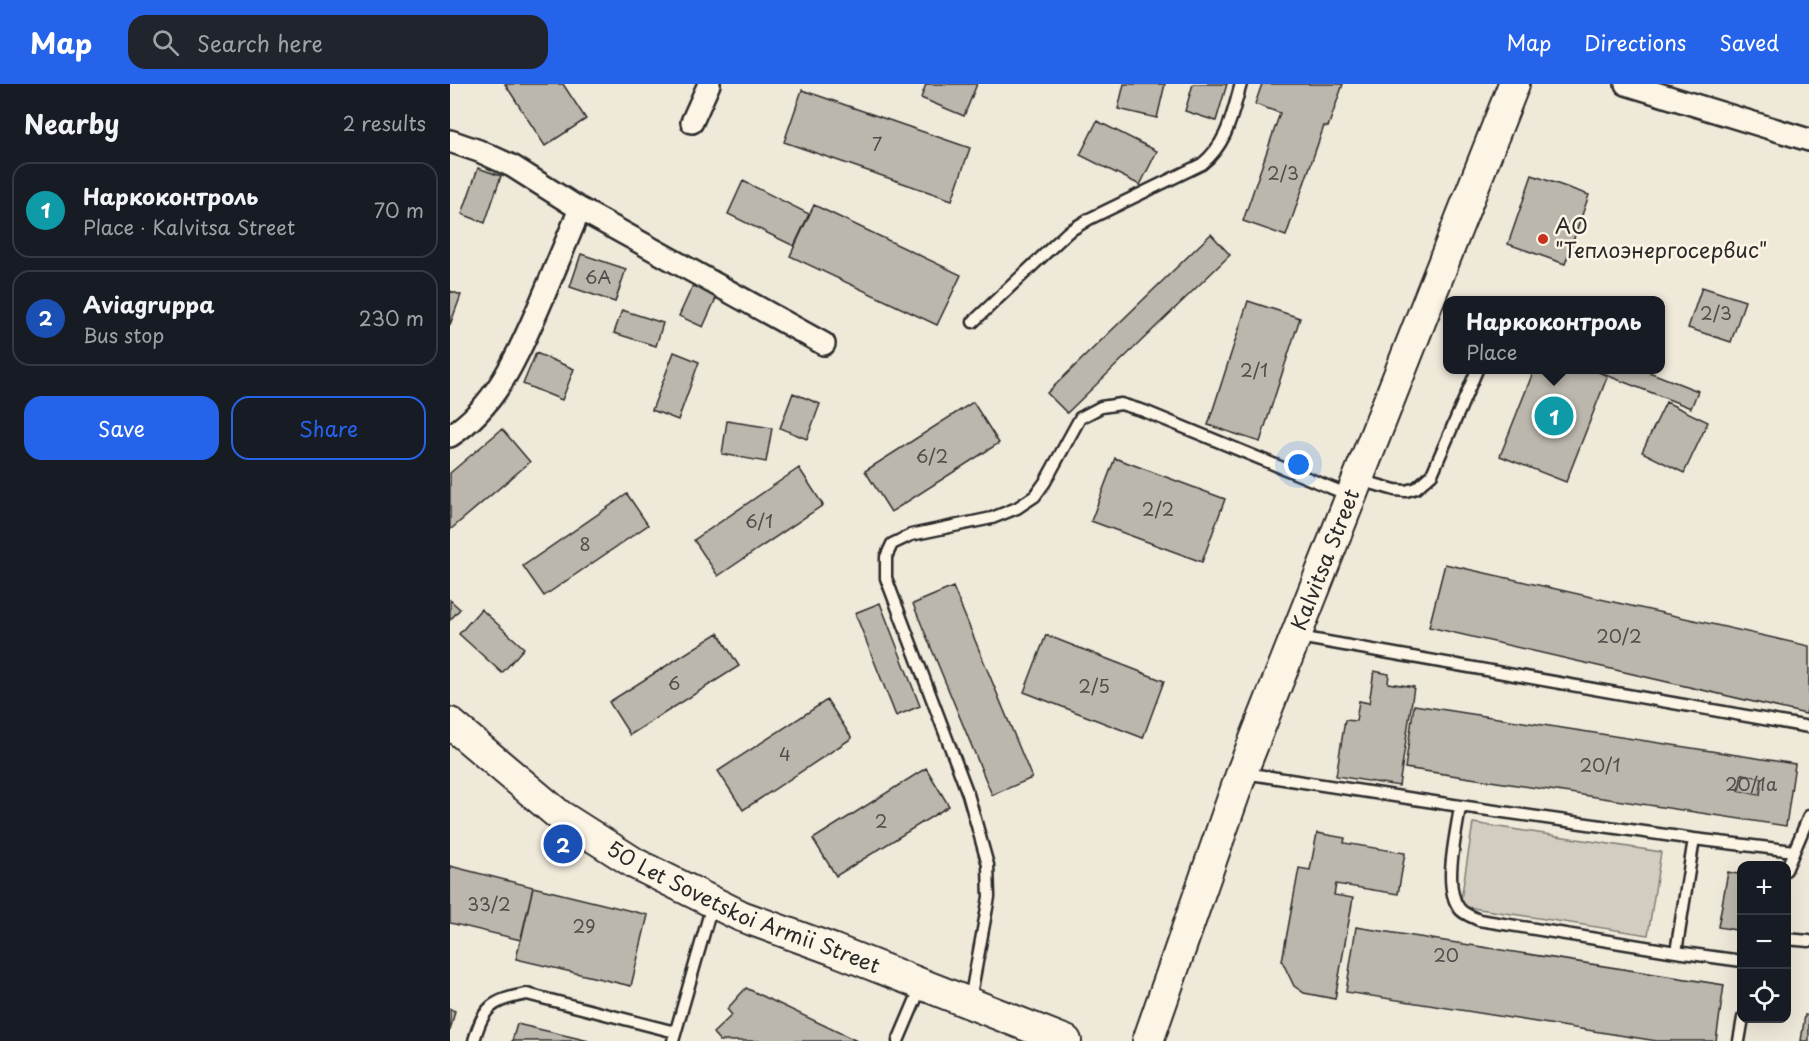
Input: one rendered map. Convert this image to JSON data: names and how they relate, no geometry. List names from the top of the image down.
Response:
{
  "streets": {
    "street": ["Kalvitsa Street", "50 Let Sovetskoi Armii Street"]
  },
  "places": ["АО \"Теплоэнергосервис\""],
  "house_numbers": [
    "7",
    "2/3",
    "6А",
    "2/3",
    "2/1",
    "6/2",
    "2/2",
    "6/1",
    "8",
    "20/2",
    "6",
    "2/5",
    "4",
    "20/1",
    "20/1а",
    "2",
    "33/2",
    "29",
    "20"
  ],
  "page": {
    "header": "Map",
    "search": "Search here",
    "nav": ["Map", "Directions", "Saved"],
    "heading": ["Nearby", "2 results"],
    "list": [
      {
        "mark": "1",
        "name": "Наркоконтроль",
        "note": "Place · Kalvitsa Street",
        "value": "70 m"
      },
      {
        "mark": "2",
        "name": "Aviagruppa",
        "note": "Bus stop",
        "value": "230 m"
      }
    ],
    "popup": ["Наркоконтроль", "Place"],
    "buttons": ["Save", "Share"],
    "pins": ["1", "2"],
    "map_buttons": ["+", "−"]
  }
}
